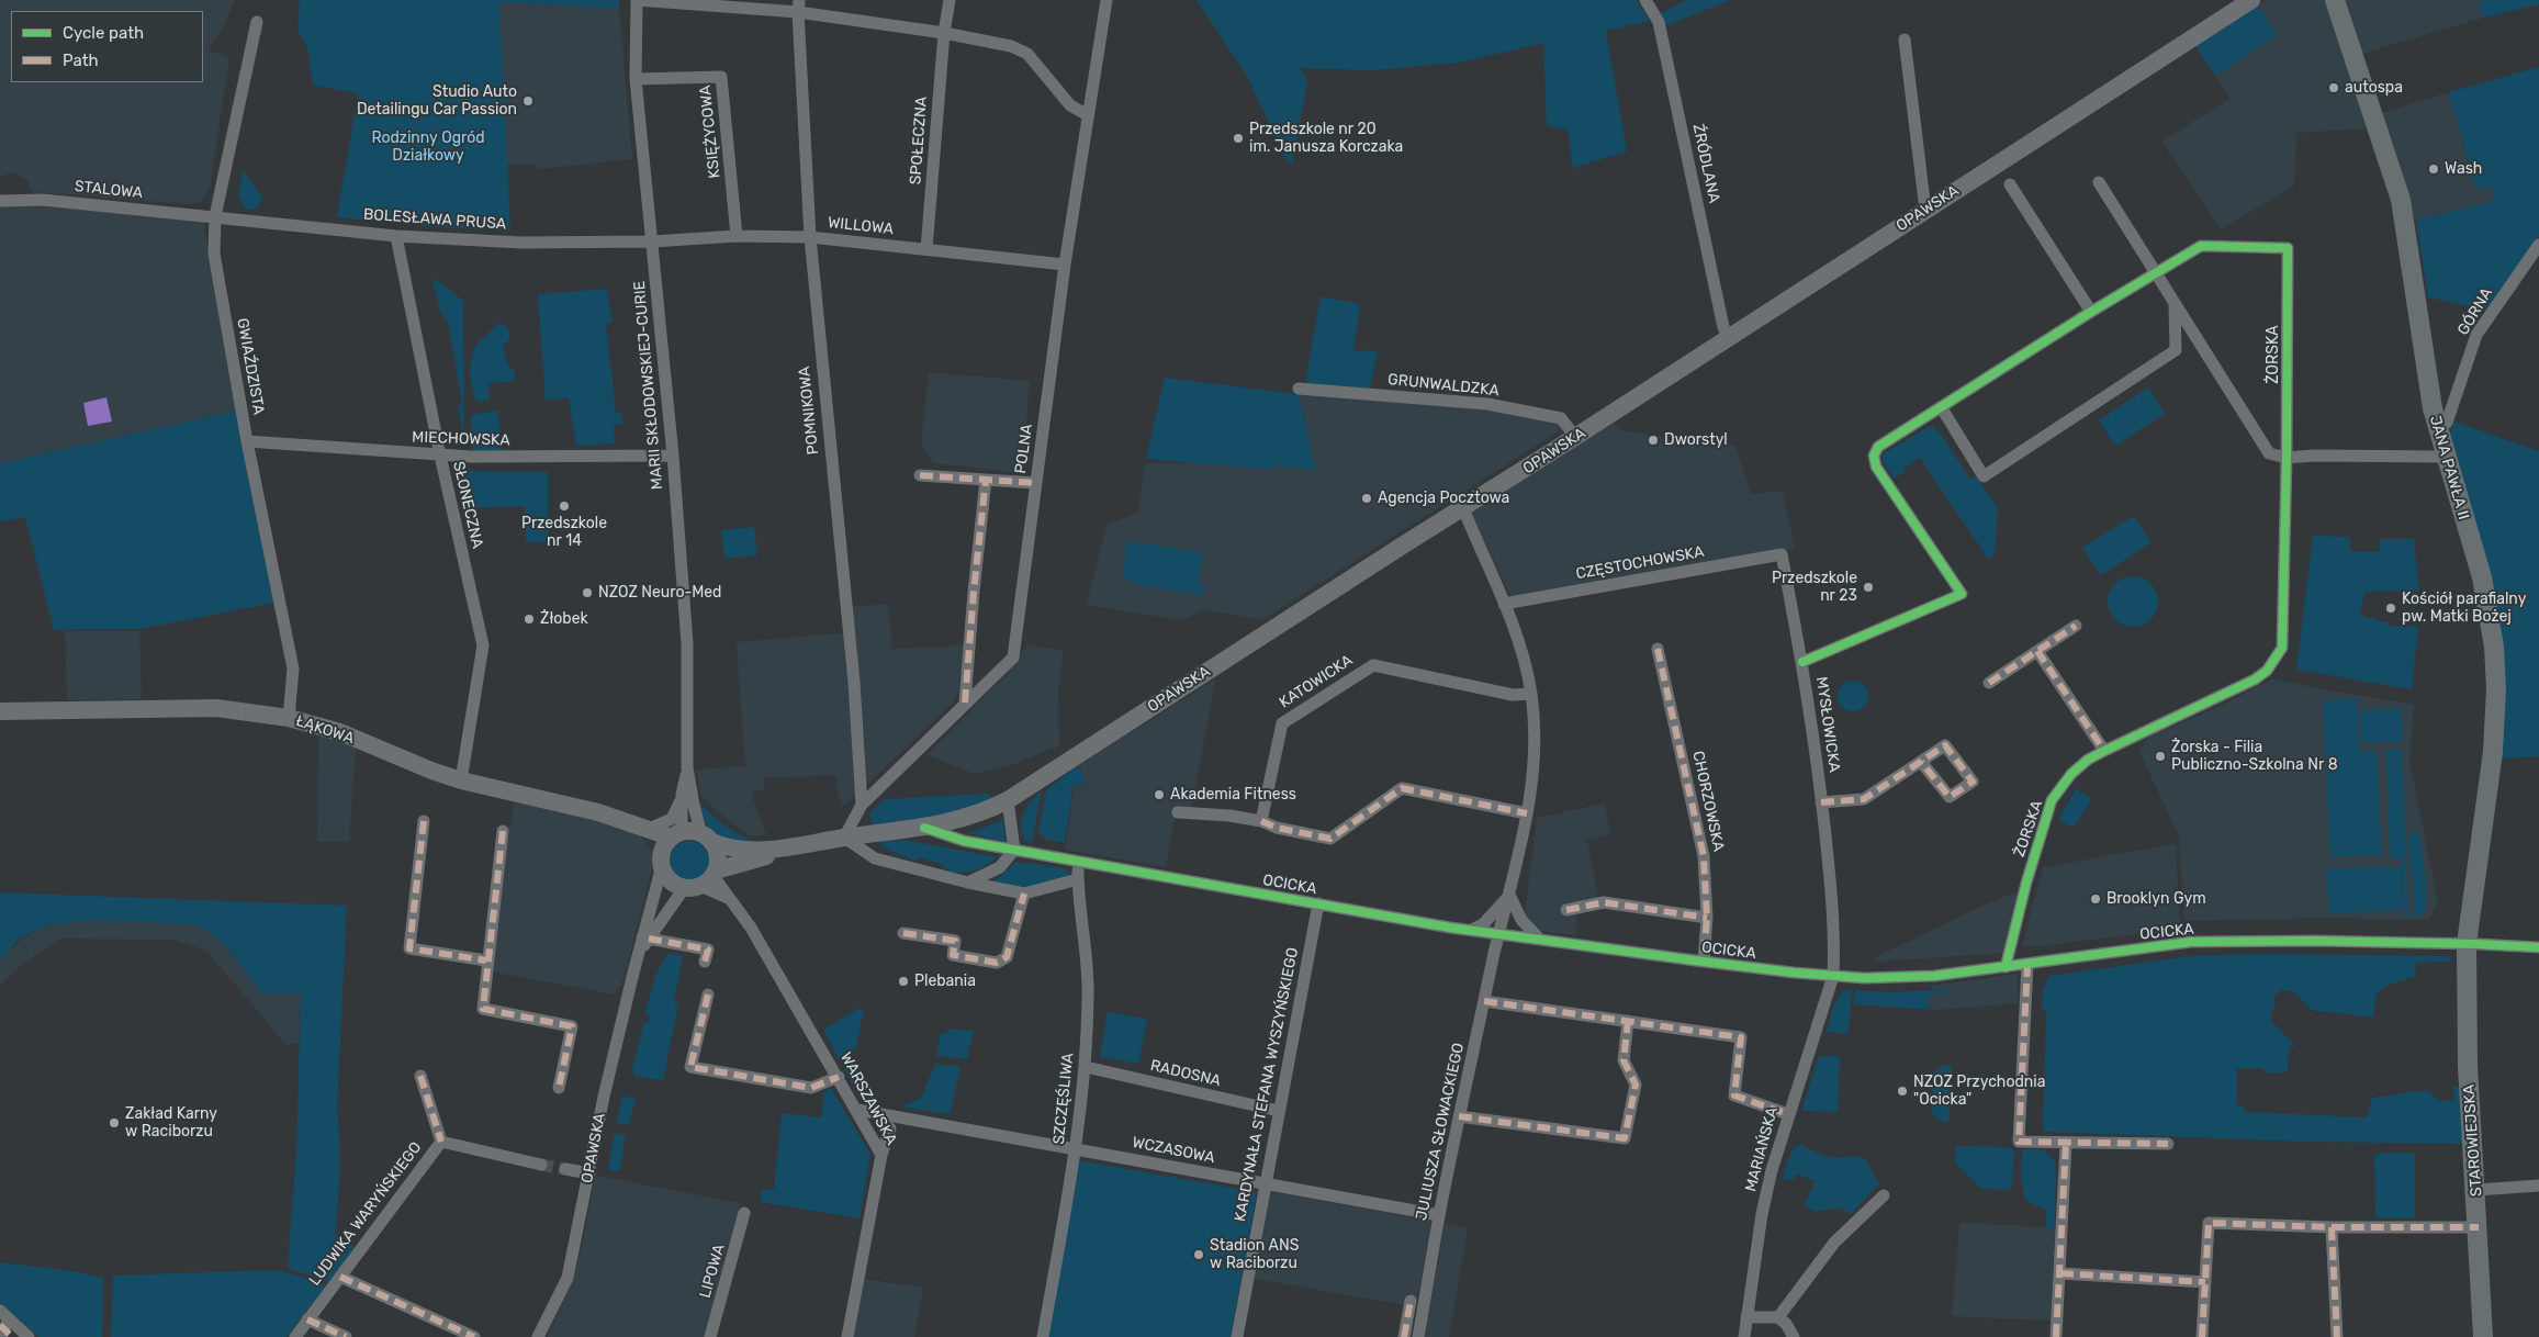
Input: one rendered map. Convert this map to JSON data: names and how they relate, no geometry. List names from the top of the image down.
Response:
{
  "streets": {
    "main road": [
      "OPAWSKA",
      "JANA PAWŁA II",
      "ŁĄKOWA",
      "STAROWIEJSKA"
    ],
    "street": [
      "KSIĘŻYCOWA",
      "SPOŁECZNA",
      "ŹRÓDLANA",
      "STALOWA",
      "BOLESŁAWA PRUSA",
      "WILLOWA",
      "GÓRNA",
      "ŻORSKA",
      "GWIAŹDZISTA",
      "MARII SKŁODOWSKIEJ-CURIE",
      "GRUNWALDZKA",
      "POMNIKOWA",
      "MIECHOWSKA",
      "POLNA",
      "SŁONECZNA",
      "CZĘSTOCHOWSKA",
      "KATOWICKA",
      "MYSŁOWICKA",
      "CHORZOWSKA",
      "OCICKA",
      "RADOSNA",
      "KARDYNAŁA STEFANA WYSZYŃSKIEGO",
      "WARSZAWSKA",
      "SZCZĘŚLIWA",
      "JULIUSZA SŁOWACKIEGO",
      "MARIAŃSKA",
      "WCZASOWA",
      "LUDWIKA WARYŃSKIEGO",
      "LIPOWA"
    ]
  },
  "crossings": [
    ["KSIĘŻYCOWA", "WILLOWA"],
    ["KSIĘŻYCOWA", "MARII SKŁODOWSKIEJ-CURIE"],
    ["SPOŁECZNA", "WILLOWA"],
    ["ŹRÓDLANA", "OPAWSKA"],
    ["STALOWA", "BOLESŁAWA PRUSA"],
    ["STALOWA", "GWIAŹDZISTA"],
    ["OPAWSKA", "MARII SKŁODOWSKIEJ-CURIE"],
    ["OPAWSKA", "GRUNWALDZKA"],
    ["OPAWSKA", "POLNA"],
    ["OPAWSKA", "OCICKA"],
    ["OPAWSKA", "WARSZAWSKA"],
    ["BOLESŁAWA PRUSA", "WILLOWA"],
    ["BOLESŁAWA PRUSA", "GWIAŹDZISTA"],
    ["BOLESŁAWA PRUSA", "MARII SKŁODOWSKIEJ-CURIE"],
    ["BOLESŁAWA PRUSA", "SŁONECZNA"],
    ["WILLOWA", "MARII SKŁODOWSKIEJ-CURIE"],
    ["WILLOWA", "POMNIKOWA"],
    ["WILLOWA", "POLNA"],
    ["GÓRNA", "JANA PAWŁA II"],
    ["ŻORSKA", "MYSŁOWICKA"],
    ["ŻORSKA", "OCICKA"],
    ["GWIAŹDZISTA", "MIECHOWSKA"],
    ["GWIAŹDZISTA", "ŁĄKOWA"],
    ["MARII SKŁODOWSKIEJ-CURIE", "MIECHOWSKA"],
    ["MARII SKŁODOWSKIEJ-CURIE", "ŁĄKOWA"],
    ["MARII SKŁODOWSKIEJ-CURIE", "WARSZAWSKA"],
    ["POMNIKOWA", "POLNA"],
    ["MIECHOWSKA", "SŁONECZNA"],
    ["JANA PAWŁA II", "OCICKA"],
    ["JANA PAWŁA II", "STAROWIEJSKA"],
    ["SŁONECZNA", "ŁĄKOWA"],
    ["CZĘSTOCHOWSKA", "MYSŁOWICKA"],
    ["MYSŁOWICKA", "OCICKA"],
    ["MYSŁOWICKA", "MARIAŃSKA"],
    ["CHORZOWSKA", "OCICKA"],
    ["OCICKA", "KARDYNAŁA STEFANA WYSZYŃSKIEGO"],
    ["OCICKA", "SZCZĘŚLIWA"],
    ["OCICKA", "JULIUSZA SŁOWACKIEGO"],
    ["OCICKA", "STAROWIEJSKA"],
    ["OCICKA", "MARIAŃSKA"],
    ["RADOSNA", "KARDYNAŁA STEFANA WYSZYŃSKIEGO"],
    ["RADOSNA", "SZCZĘŚLIWA"],
    ["KARDYNAŁA STEFANA WYSZYŃSKIEGO", "WCZASOWA"],
    ["WARSZAWSKA", "WCZASOWA"],
    ["SZCZĘŚLIWA", "WCZASOWA"],
    ["JULIUSZA SŁOWACKIEGO", "WCZASOWA"]
  ],
  "parks": ["Rodzinny Ogród Działkowy"],
  "places": [
    "autospa",
    "Studio Auto Detailingu Car Passion",
    "Przedszkole nr 20 im. Janusza Korczaka",
    "Wash",
    "Dworstyl",
    "Agencja Pocztowa",
    "Przedszkole nr 14",
    "Przedszkole nr 23",
    "NZOZ Neuro-Med",
    "Kościół parafialny pw. Matki Bożej",
    "Żłobek",
    "Żorska - Filia Publiczno-Szkolna Nr 8",
    "Akademia Fitness",
    "Brooklyn Gym",
    "Plebania",
    "NZOZ Przychodnia \"Ocicka\"",
    "Zakład Karny w Raciborzu",
    "Stadion ANS w Raciborzu"
  ],
  "legend": ["Cycle path", "Path"]
}
